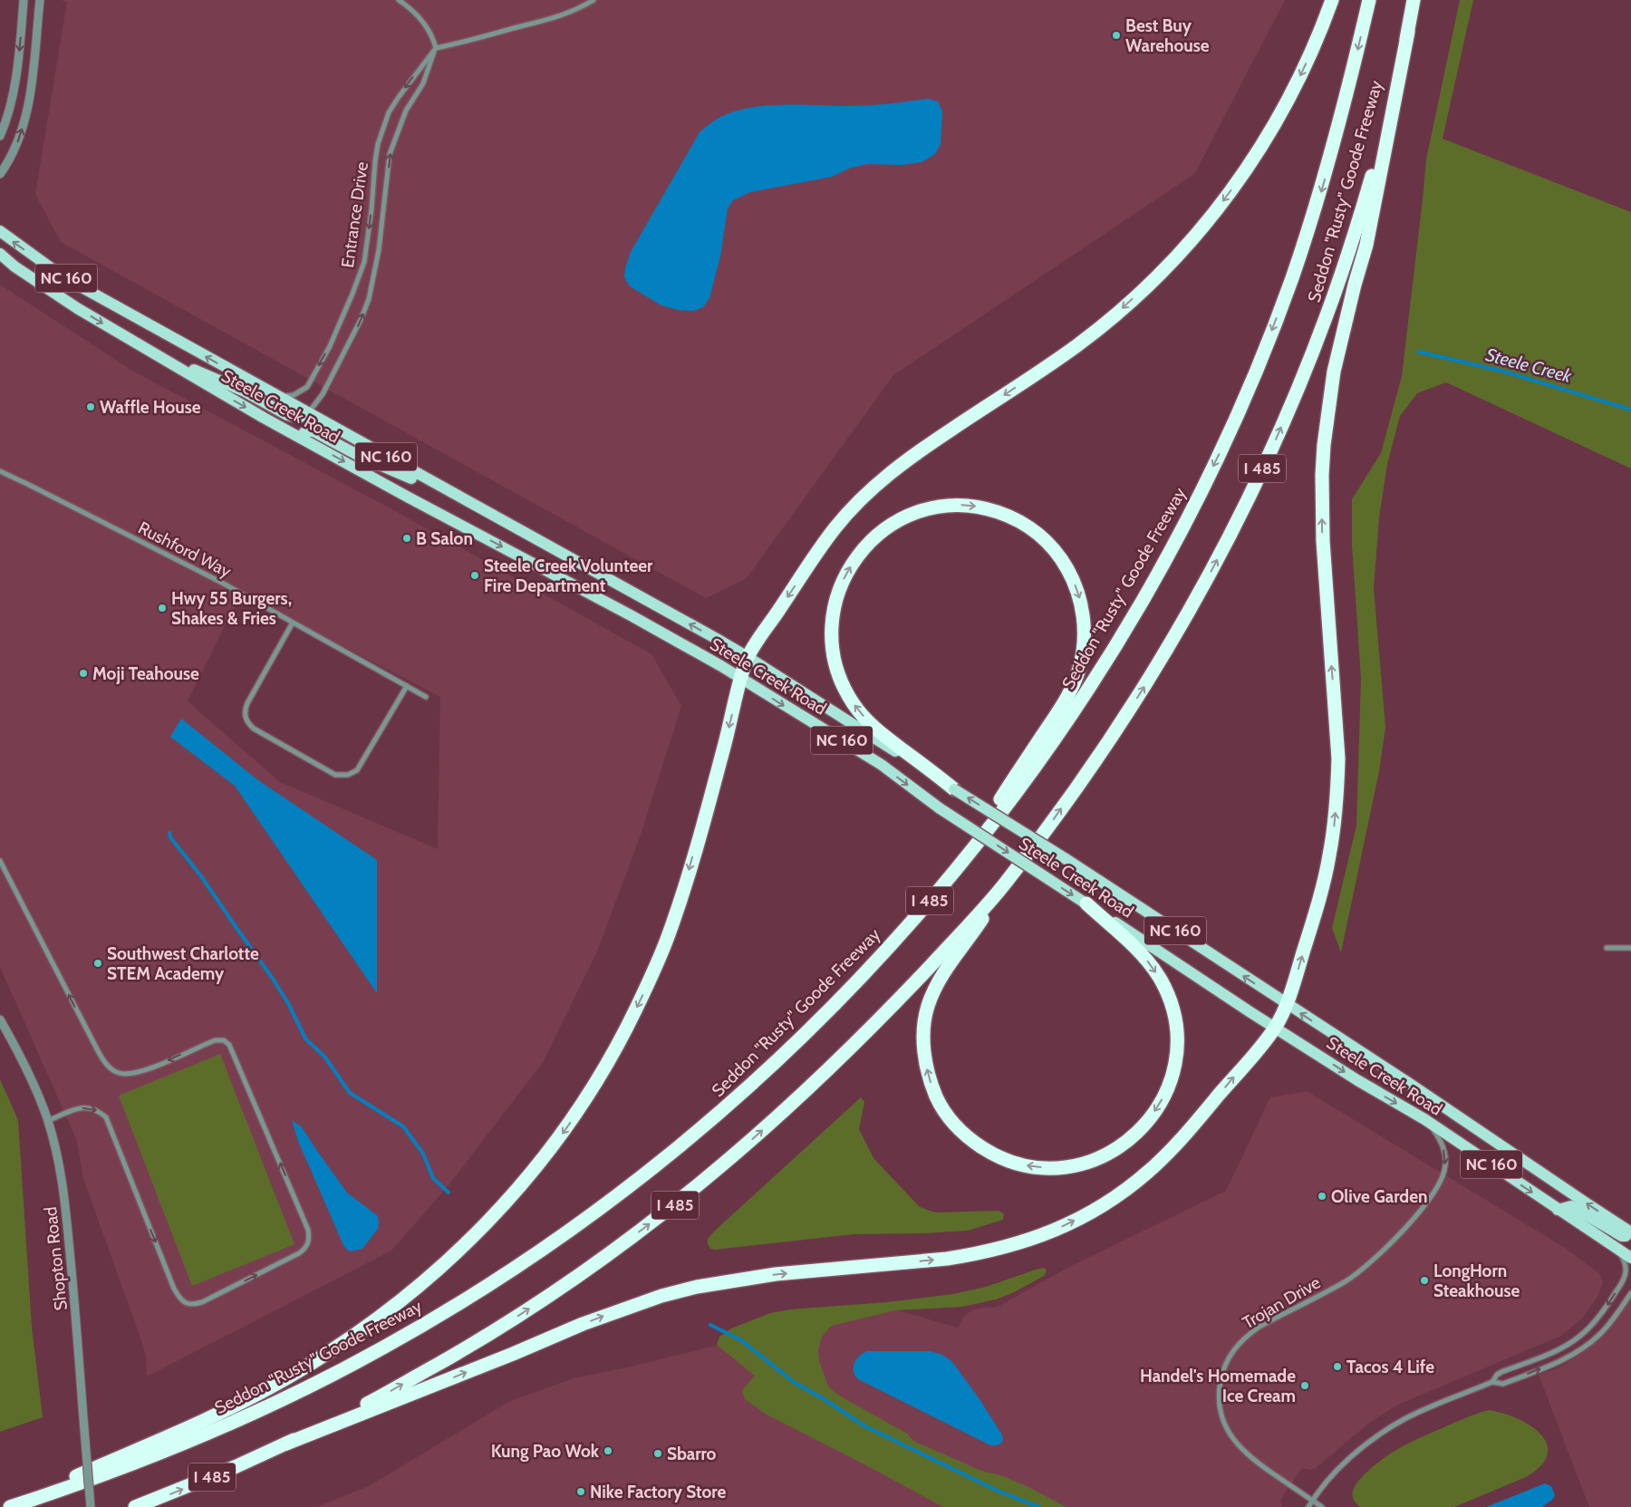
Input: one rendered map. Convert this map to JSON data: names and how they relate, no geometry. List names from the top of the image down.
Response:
{
  "streets": {
    "highway": ["Seddon \"Rusty\" Goode Freeway", "I 485"],
    "main road": ["NC 160", "Steele Creek Road"],
    "street": [
      "Entrance Drive",
      "Rushford Way",
      "Shopton Road",
      "Trojan Drive"
    ]
  },
  "crossings": [
    ["Entrance Drive", "Steele Creek Road"],
    ["Steele Creek Road", "Trojan Drive"]
  ],
  "water": ["Steele Creek"],
  "places": [
    "Best Buy Warehouse",
    "Waffle House",
    "B Salon",
    "Steele Creek Volunteer Fire Department",
    "Hwy 55 Burgers, Shakes & Fries",
    "Moji Teahouse",
    "Southwest Charlotte STEM Academy",
    "Olive Garden",
    "LongHorn Steakhouse",
    "Tacos 4 Life",
    "Handel's Homemade Ice Cream",
    "Kung Pao Wok",
    "Sbarro",
    "Nike Factory Store"
  ]
}
